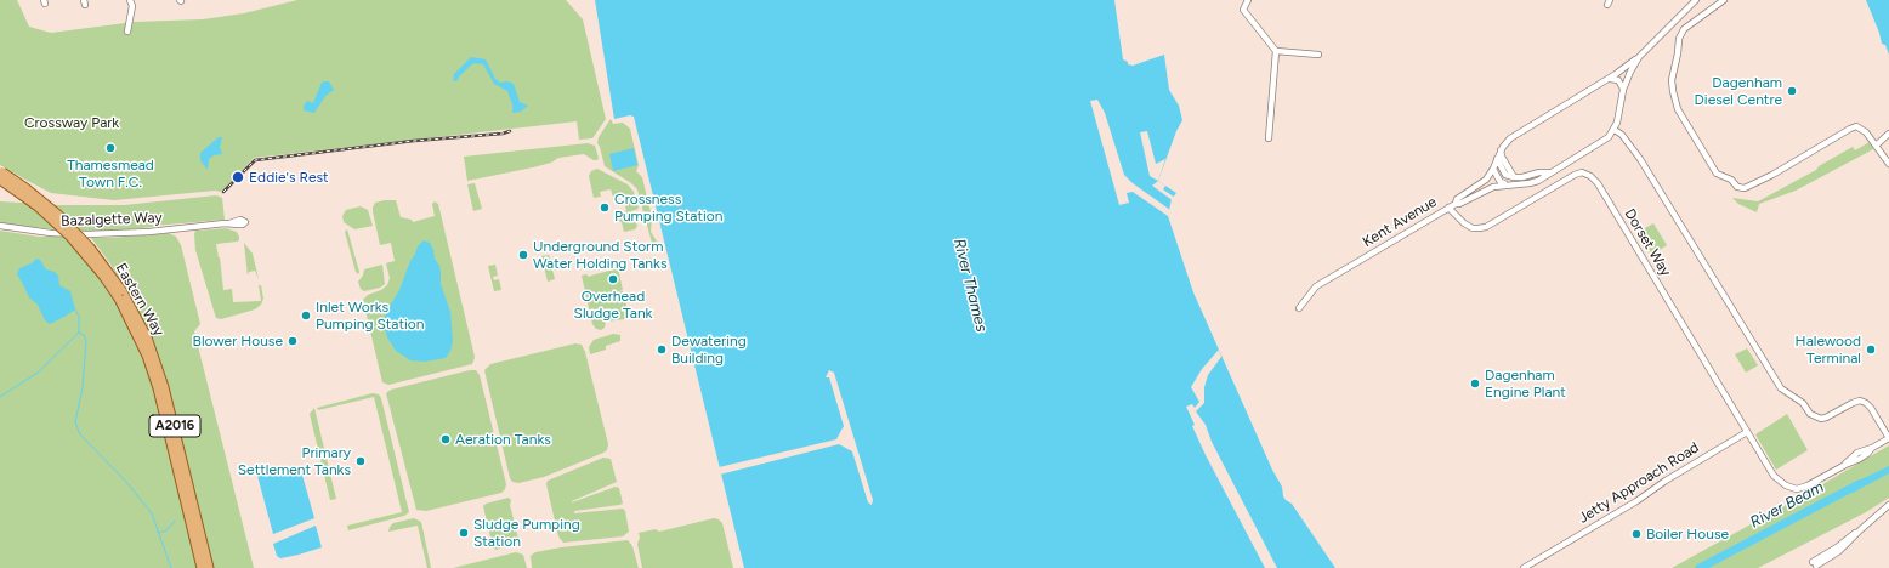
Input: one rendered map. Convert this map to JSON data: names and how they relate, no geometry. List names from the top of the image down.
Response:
{
  "streets": {
    "main road": ["Eastern Way", "A2016"],
    "street": [
      "Bazalgette Way",
      "Kent Avenue",
      "Dorset Way",
      "Jetty Approach Road"
    ]
  },
  "crossings": [
    ["Kent Avenue", "Dorset Way"],
    ["Dorset Way", "Jetty Approach Road"]
  ],
  "water": ["River Thames", "River Beam"],
  "parks": ["Crossway Park"],
  "places": [
    "Dagenham Diesel Centre",
    "Thamesmead Town F.C.",
    "Eddie's Rest",
    "Crossness Pumping Station",
    "Underground Storm Water Holding Tanks",
    "Overhead Sludge Tank",
    "Inlet Works Pumping Station",
    "Blower House",
    "Dewatering Building",
    "Halewood Terminal",
    "Dagenham Engine Plant",
    "Aeration Tanks",
    "Primary Settlement Tanks",
    "Sludge Pumping Station",
    "Boiler House"
  ]
}
